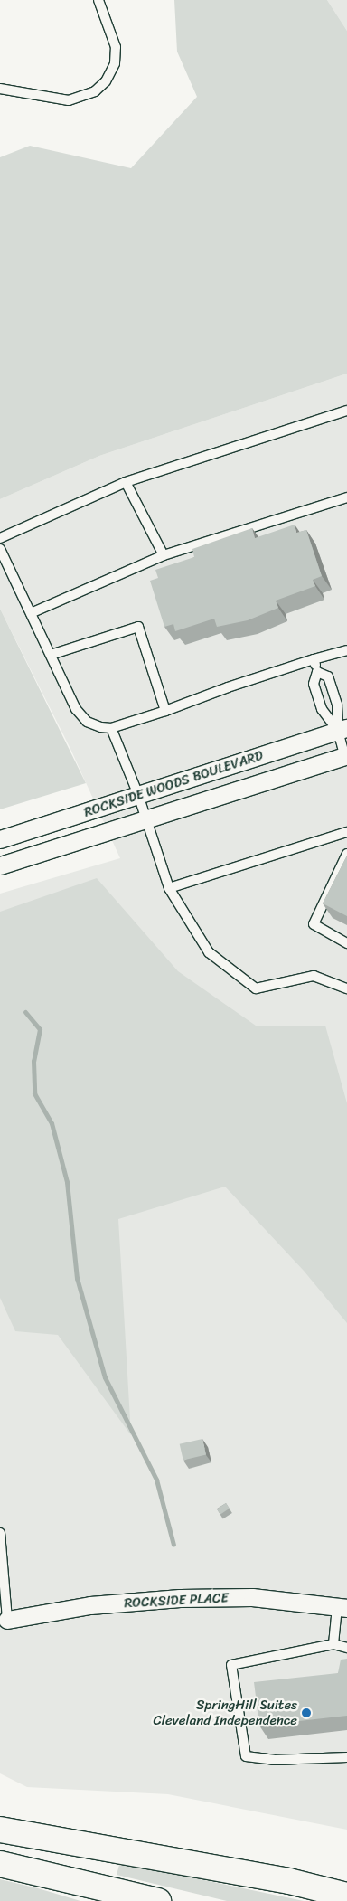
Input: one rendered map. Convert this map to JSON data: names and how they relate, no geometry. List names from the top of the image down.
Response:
{
  "streets": {
    "street": ["ROCKSIDE WOODS BOULEVARD", "ROCKSIDE PLACE"]
  },
  "places": ["SpringHill Suites Cleveland Independence"]
}
